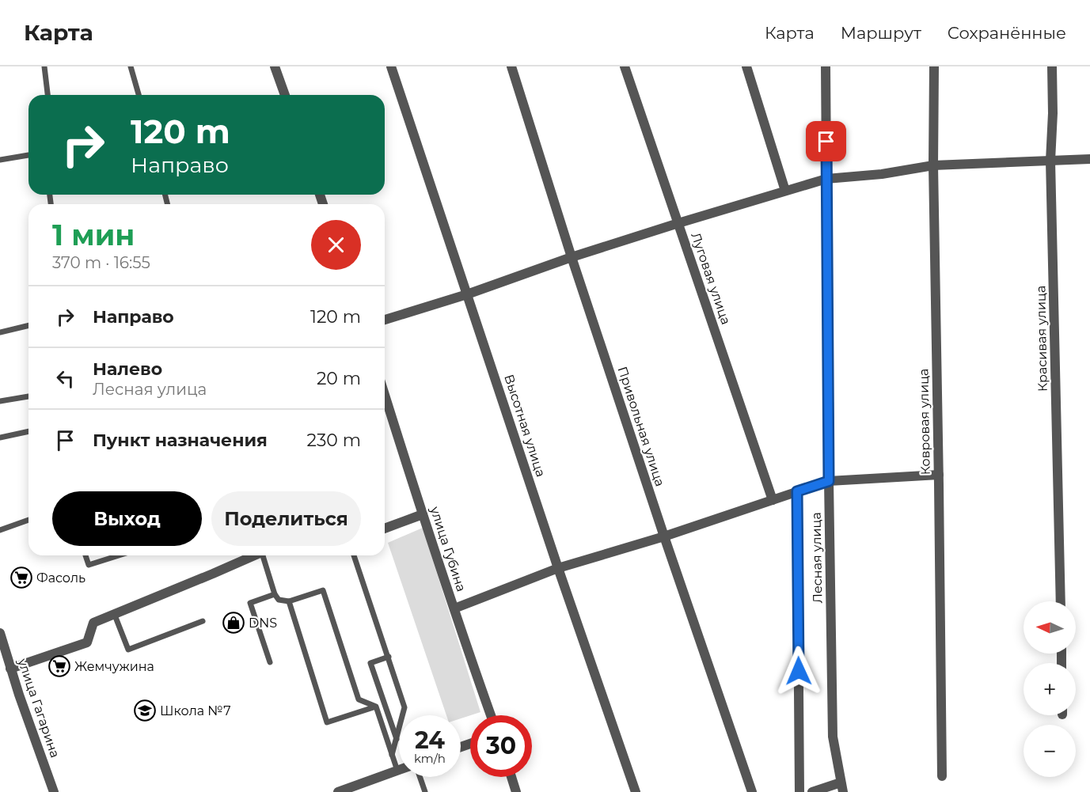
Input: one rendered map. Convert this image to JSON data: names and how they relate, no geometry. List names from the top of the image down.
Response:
{
  "streets": {
    "street": [
      "Луговая улица",
      "Красивая улица",
      "Ковровая улица",
      "Высотная улица",
      "Привольная улица",
      "улица Губина",
      "Лесная улица",
      "улица Гагарина"
    ]
  },
  "places": {
    "supermarket": ["Фасоль", "Жемчужина"],
    "shop": ["DNS"],
    "school or university": ["Школа №7"]
  },
  "north": "left",
  "page": {
    "header": "Карта",
    "nav": ["Карта", "Маршрут", "Сохранённые"],
    "turn": ["120 m", "Направо"],
    "heading": ["1 мин", "370 m · 16:55"],
    "list": [
      {
        "name": "Направо",
        "value": "120 m"
      },
      {
        "name": "Налево",
        "note": "Лесная улица",
        "value": "20 m"
      },
      {
        "name": "Пункт назначения",
        "value": "230 m"
      }
    ],
    "buttons": ["Выход", "Поделиться"],
    "map_buttons": ["+", "−"],
    "speed": "24 km/h",
    "limit": "30"
  }
}
